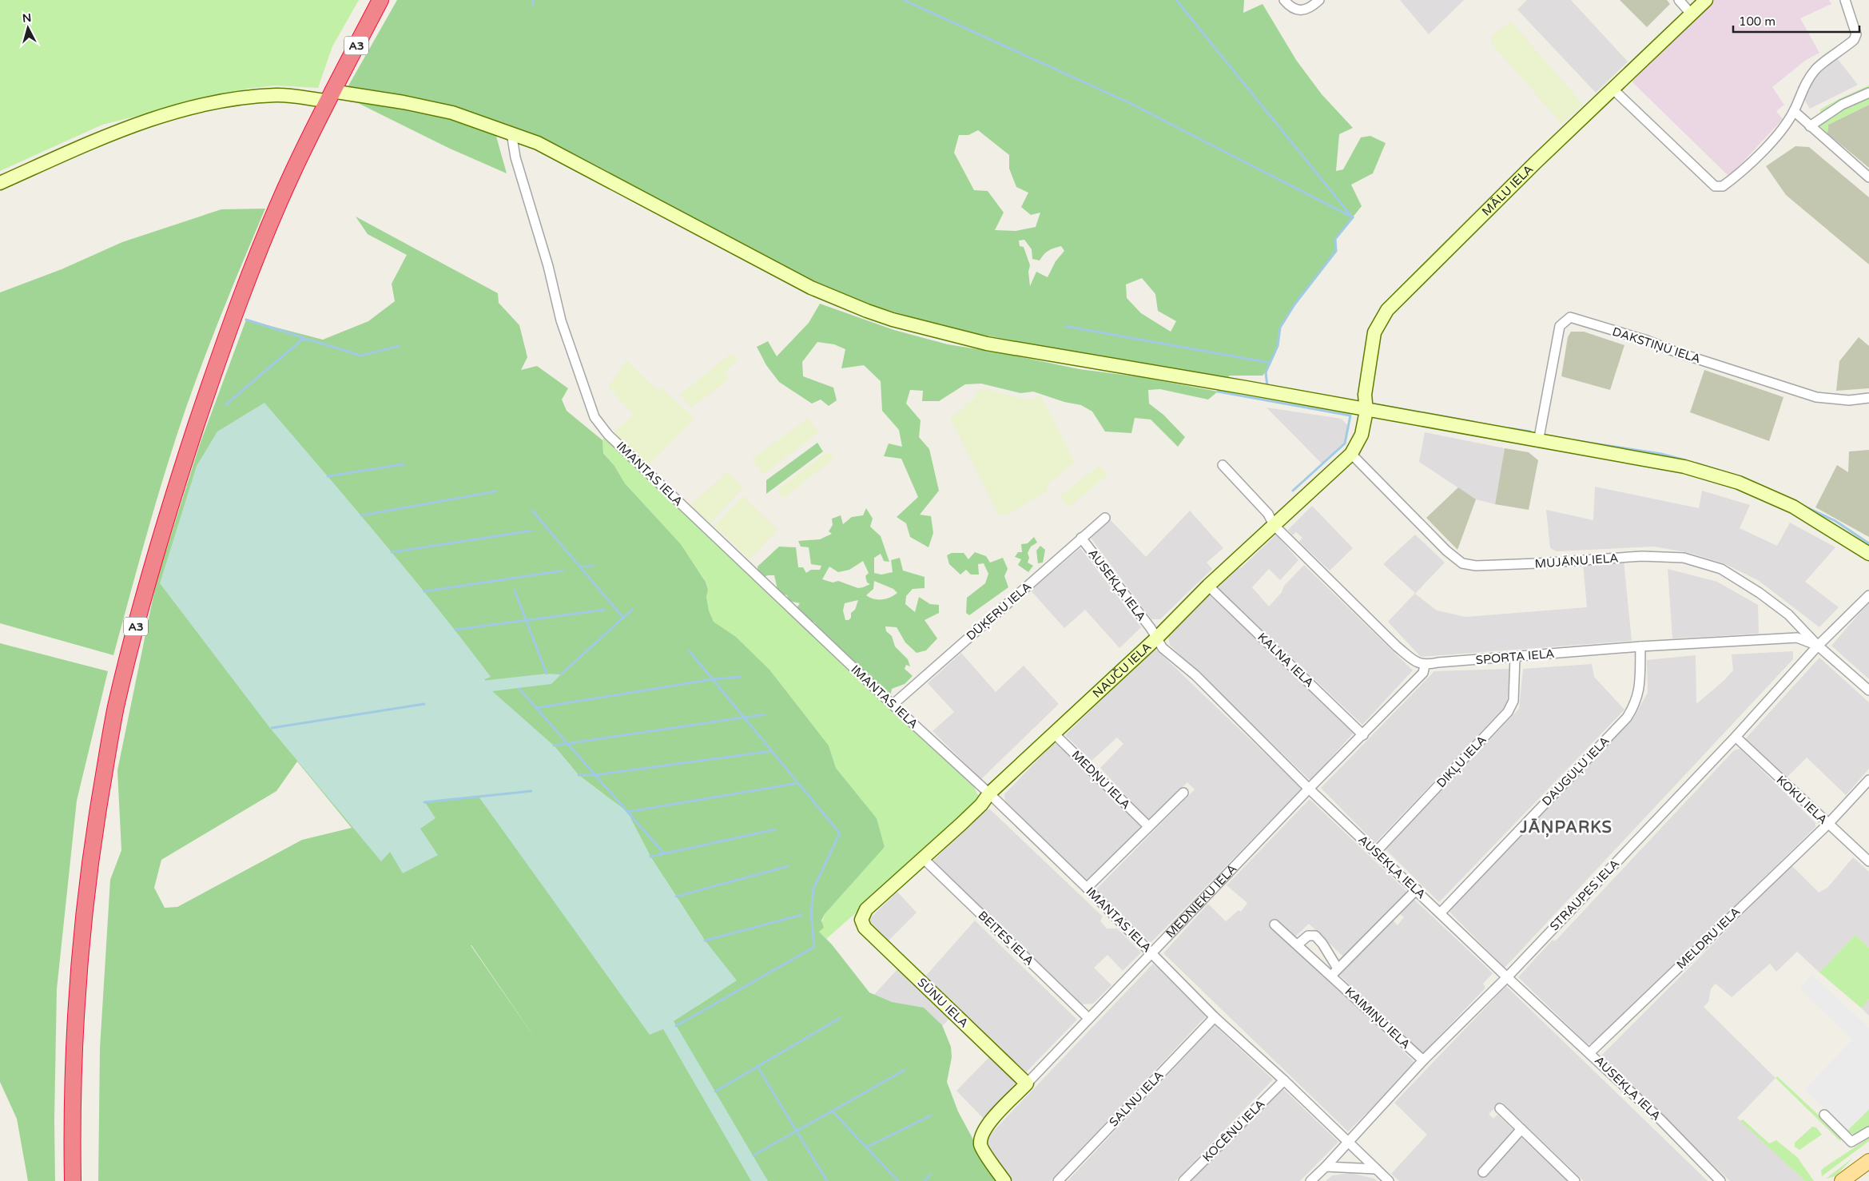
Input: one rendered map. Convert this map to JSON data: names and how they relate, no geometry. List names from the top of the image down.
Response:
{
  "streets": {
    "highway": ["A3"],
    "street": [
      "MĀLU IELA",
      "DAKSTIŅU IELA",
      "IMANTAS IELA",
      "MUJĀNU IELA",
      "AUSEKĻA IELA",
      "DŪĶERU IELA",
      "SPORTA IELA",
      "KALNA IELA",
      "NAUČU IELA",
      "DIKĻU IELA",
      "DAUGUĻU IELA",
      "MEDŅU IELA",
      "KOKU IELA",
      "STRAUPES IELA",
      "MEDNIEKU IELA",
      "BEITES IELA",
      "MELDRU IELA",
      "SŪNU IELA",
      "KAIMIŅU IELA",
      "SALNU IELA",
      "KOCĒNU IELA"
    ]
  },
  "crossings": [
    ["MĀLU IELA", "NAUČU IELA"],
    ["IMANTAS IELA", "DŪĶERU IELA"],
    ["IMANTAS IELA", "NAUČU IELA"],
    ["IMANTAS IELA", "STRAUPES IELA"],
    ["IMANTAS IELA", "MEDNIEKU IELA"],
    ["IMANTAS IELA", "SALNU IELA"],
    ["IMANTAS IELA", "KOCĒNU IELA"],
    ["MUJĀNU IELA", "SPORTA IELA"],
    ["MUJĀNU IELA", "NAUČU IELA"],
    ["MUJĀNU IELA", "STRAUPES IELA"],
    ["AUSEKĻA IELA", "DŪĶERU IELA"],
    ["AUSEKĻA IELA", "NAUČU IELA"],
    ["AUSEKĻA IELA", "DIKĻU IELA"],
    ["AUSEKĻA IELA", "DAUGUĻU IELA"],
    ["AUSEKĻA IELA", "STRAUPES IELA"],
    ["AUSEKĻA IELA", "MEDNIEKU IELA"],
    ["AUSEKĻA IELA", "MELDRU IELA"],
    ["SPORTA IELA", "DIKĻU IELA"],
    ["SPORTA IELA", "DAUGUĻU IELA"],
    ["SPORTA IELA", "STRAUPES IELA"],
    ["SPORTA IELA", "MEDNIEKU IELA"],
    ["KALNA IELA", "NAUČU IELA"],
    ["KALNA IELA", "MEDNIEKU IELA"],
    ["NAUČU IELA", "MEDŅU IELA"],
    ["NAUČU IELA", "BEITES IELA"],
    ["NAUČU IELA", "SŪNU IELA"],
    ["KOKU IELA", "STRAUPES IELA"],
    ["KOKU IELA", "MELDRU IELA"],
    ["STRAUPES IELA", "KAIMIŅU IELA"],
    ["MEDNIEKU IELA", "BEITES IELA"],
    ["MEDNIEKU IELA", "SŪNU IELA"]
  ],
  "districts": ["JĀŅPARKS"],
  "scale_bar": "100 m",
  "north": "top"
}
